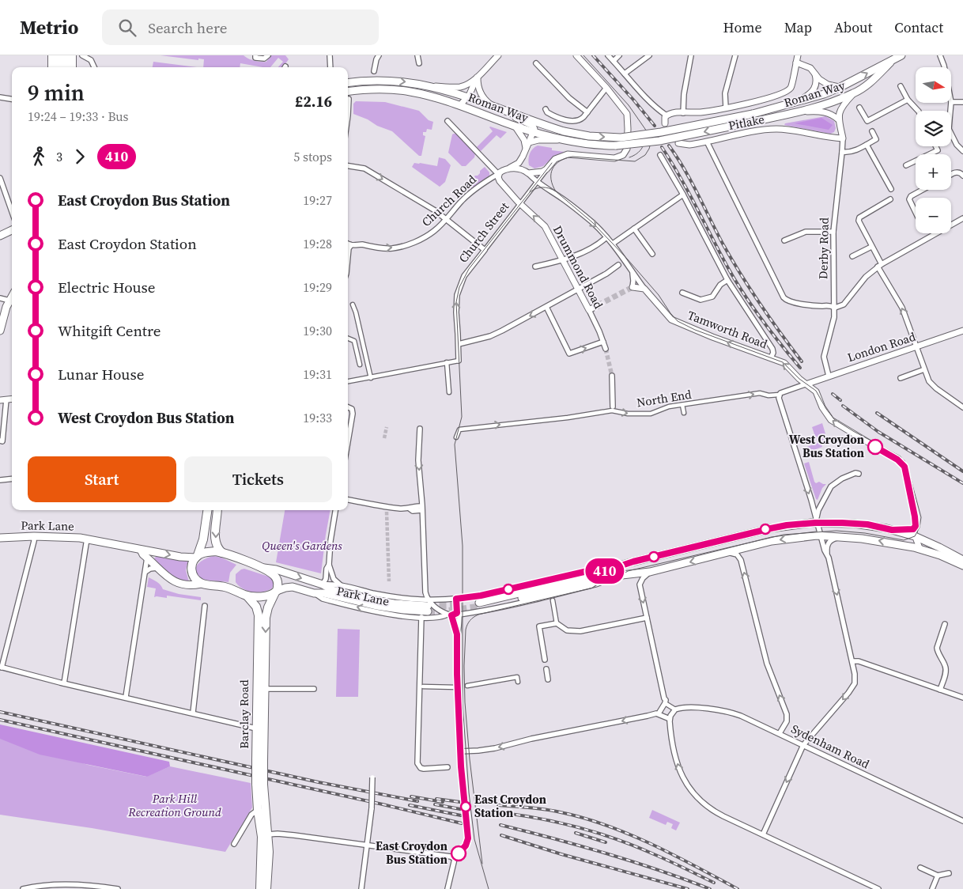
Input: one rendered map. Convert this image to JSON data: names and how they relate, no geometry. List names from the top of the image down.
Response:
{
  "streets": {
    "highway": ["Barclay Road"],
    "main road": ["Roman Way", "Park Lane"],
    "street": [
      "Pitlake",
      "Church Road",
      "Church Street",
      "Derby Road",
      "Drummond Road",
      "Tamworth Road",
      "London Road",
      "North End",
      "Sydenham Road"
    ]
  },
  "crossings": [
    ["Pitlake", "Derby Road"],
    ["Church Road", "Church Street"],
    ["Church Street", "Drummond Road"],
    ["Derby Road", "London Road"],
    ["Tamworth Road", "London Road"],
    ["Tamworth Road", "North End"],
    ["London Road", "North End"],
    ["Park Lane", "Barclay Road"]
  ],
  "one_way": [
    "Church Road",
    "Drummond Road",
    "North End",
    "Sydenham Road"
  ],
  "parks": ["Queen's Gardens", "Park Hill Recreation Ground"],
  "places": ["West Croydon Bus Station", "East Croydon Station", "East Croydon Bus Station"],
  "lines": ["bus line 410"],
  "north": "right",
  "page": {
    "header": "Metrio",
    "search": "Search here",
    "nav": [
      "Home",
      "Map",
      "About",
      "Contact"
    ],
    "on_map": "410",
    "map_buttons": ["+", "−"],
    "heading": ["9 min", "19:24 – 19:33 · Bus", "£2.16"],
    "legs": ["3", "410", "5 stops"],
    "list": [
      {
        "name": "East Croydon Bus Station",
        "value": "19:27"
      },
      {
        "name": "East Croydon Station",
        "value": "19:28"
      },
      {
        "name": "Electric House",
        "value": "19:29"
      },
      {
        "name": "Whitgift Centre",
        "value": "19:30"
      },
      {
        "name": "Lunar House",
        "value": "19:31"
      },
      {
        "name": "West Croydon Bus Station",
        "value": "19:33"
      }
    ],
    "buttons": ["Start", "Tickets"]
  }
}
